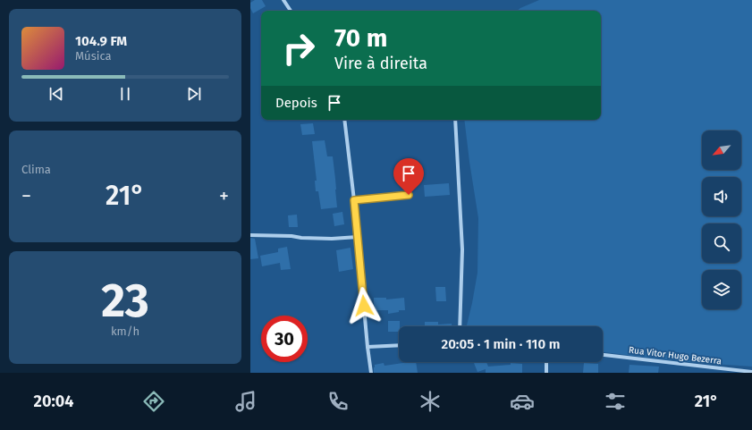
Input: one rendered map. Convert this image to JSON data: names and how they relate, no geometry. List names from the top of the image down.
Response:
{
  "streets": {
    "street": ["Rua Vitor Hugo Bezerra"]
  },
  "north": "bottom left",
  "page": {
    "turn": ["70 m", "Vire à direita"],
    "song": ["104.9 FM", "Música"],
    "then": "Depois",
    "tile": [
      "Clima",
      ["23", "km/h"]
    ],
    "heat": ["−", "21°", "+"],
    "limit": "30",
    "trip": "20:05 · 1 min · 110 m",
    "tabs": ["20:04", "21°"]
  }
}
